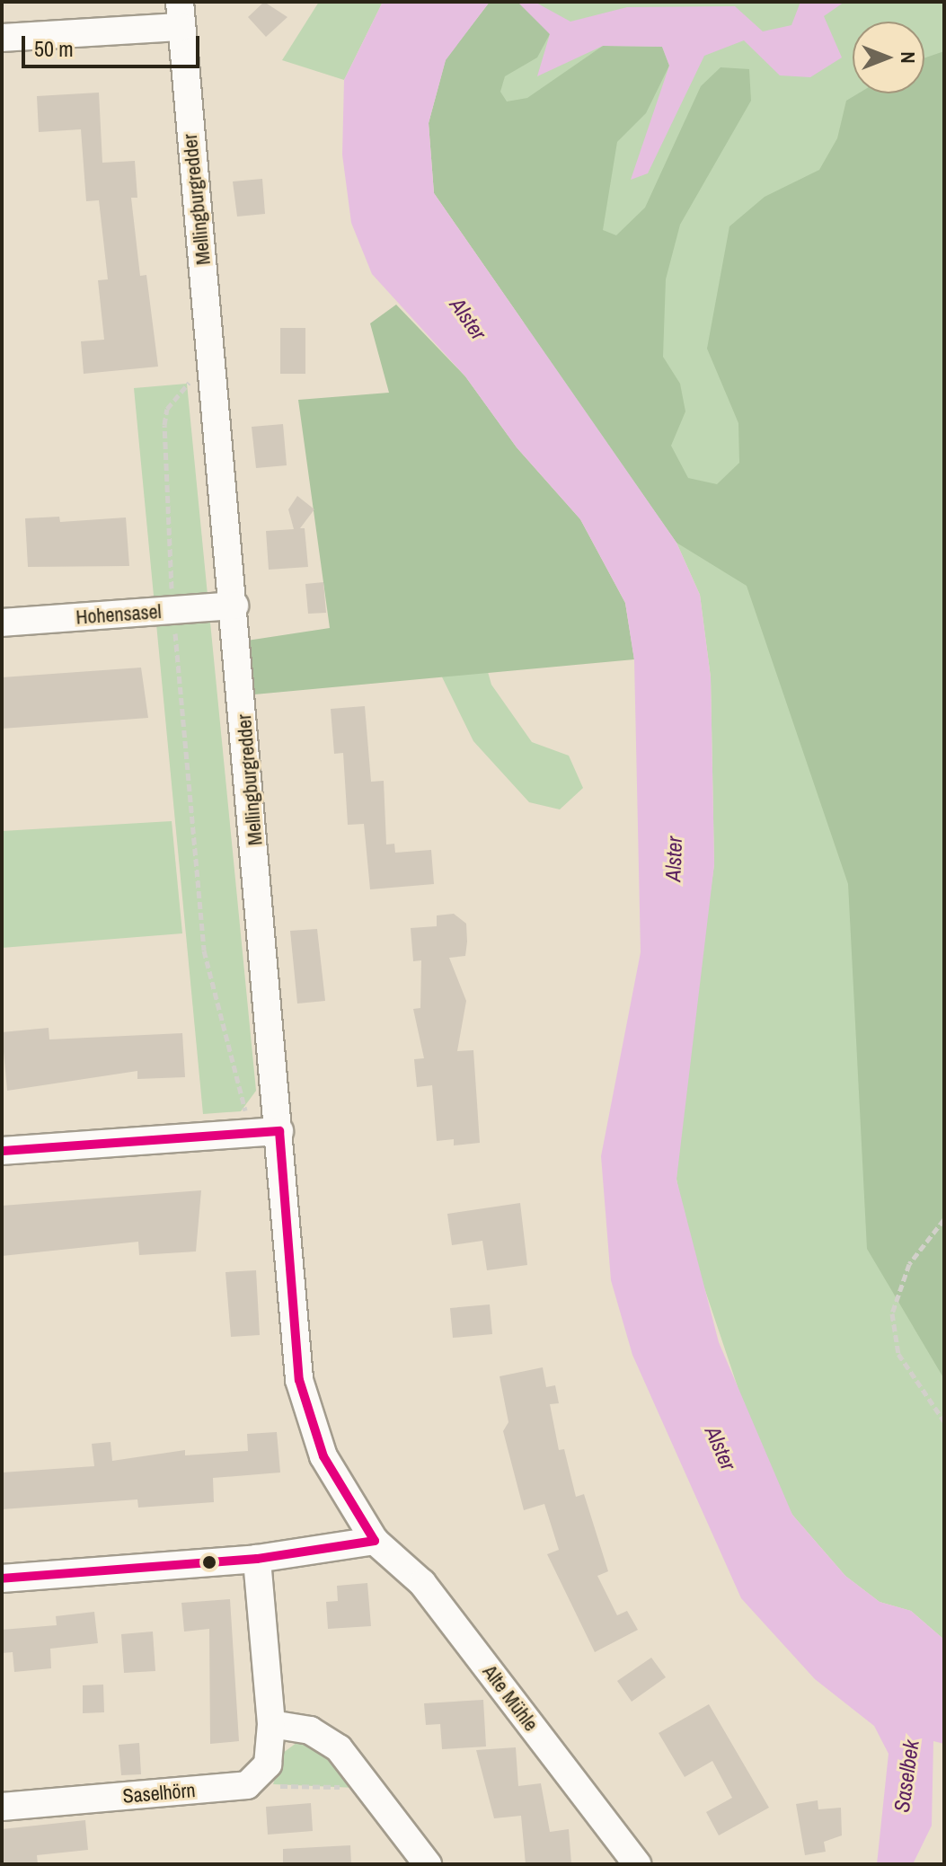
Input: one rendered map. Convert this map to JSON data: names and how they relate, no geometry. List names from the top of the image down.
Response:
{
  "streets": {
    "street": [
      "Mellingburgredder",
      "Hohensasel",
      "Alte Mühle",
      "Saselhörn"
    ]
  },
  "crossings": [
    ["Mellingburgredder", "Hohensasel"],
    ["Mellingburgredder", "Alte Mühle"]
  ],
  "water": ["Alster", "Saselbek"],
  "scale_bar": "50 m",
  "north": "right"
}
